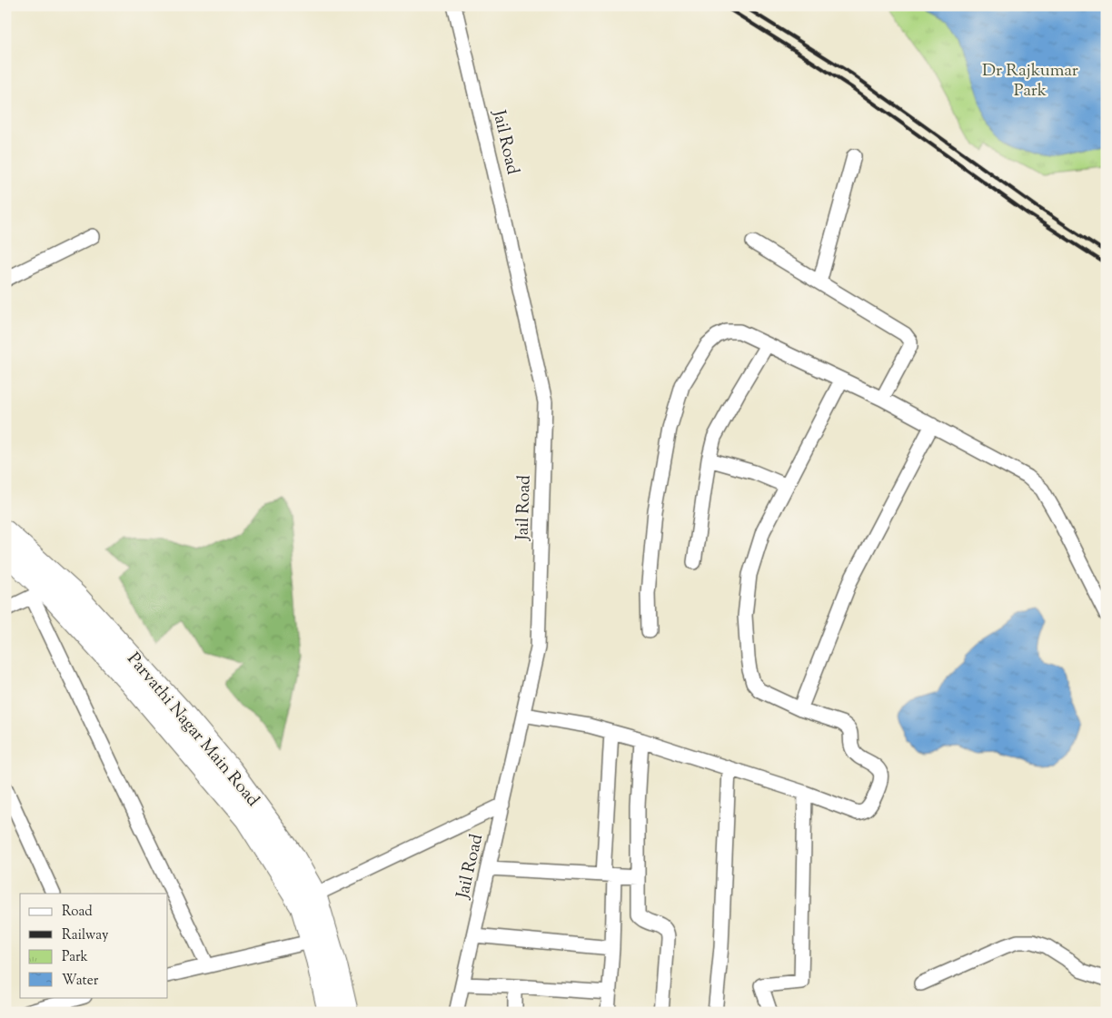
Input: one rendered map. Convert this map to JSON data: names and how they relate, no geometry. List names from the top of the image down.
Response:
{
  "streets": {
    "main road": ["Parvathi Nagar Main Road"],
    "street": ["Jail Road"]
  },
  "parks": ["Dr Rajkumar Park"],
  "legend": [
    "Road",
    "Railway",
    "Park",
    "Water"
  ]
}
